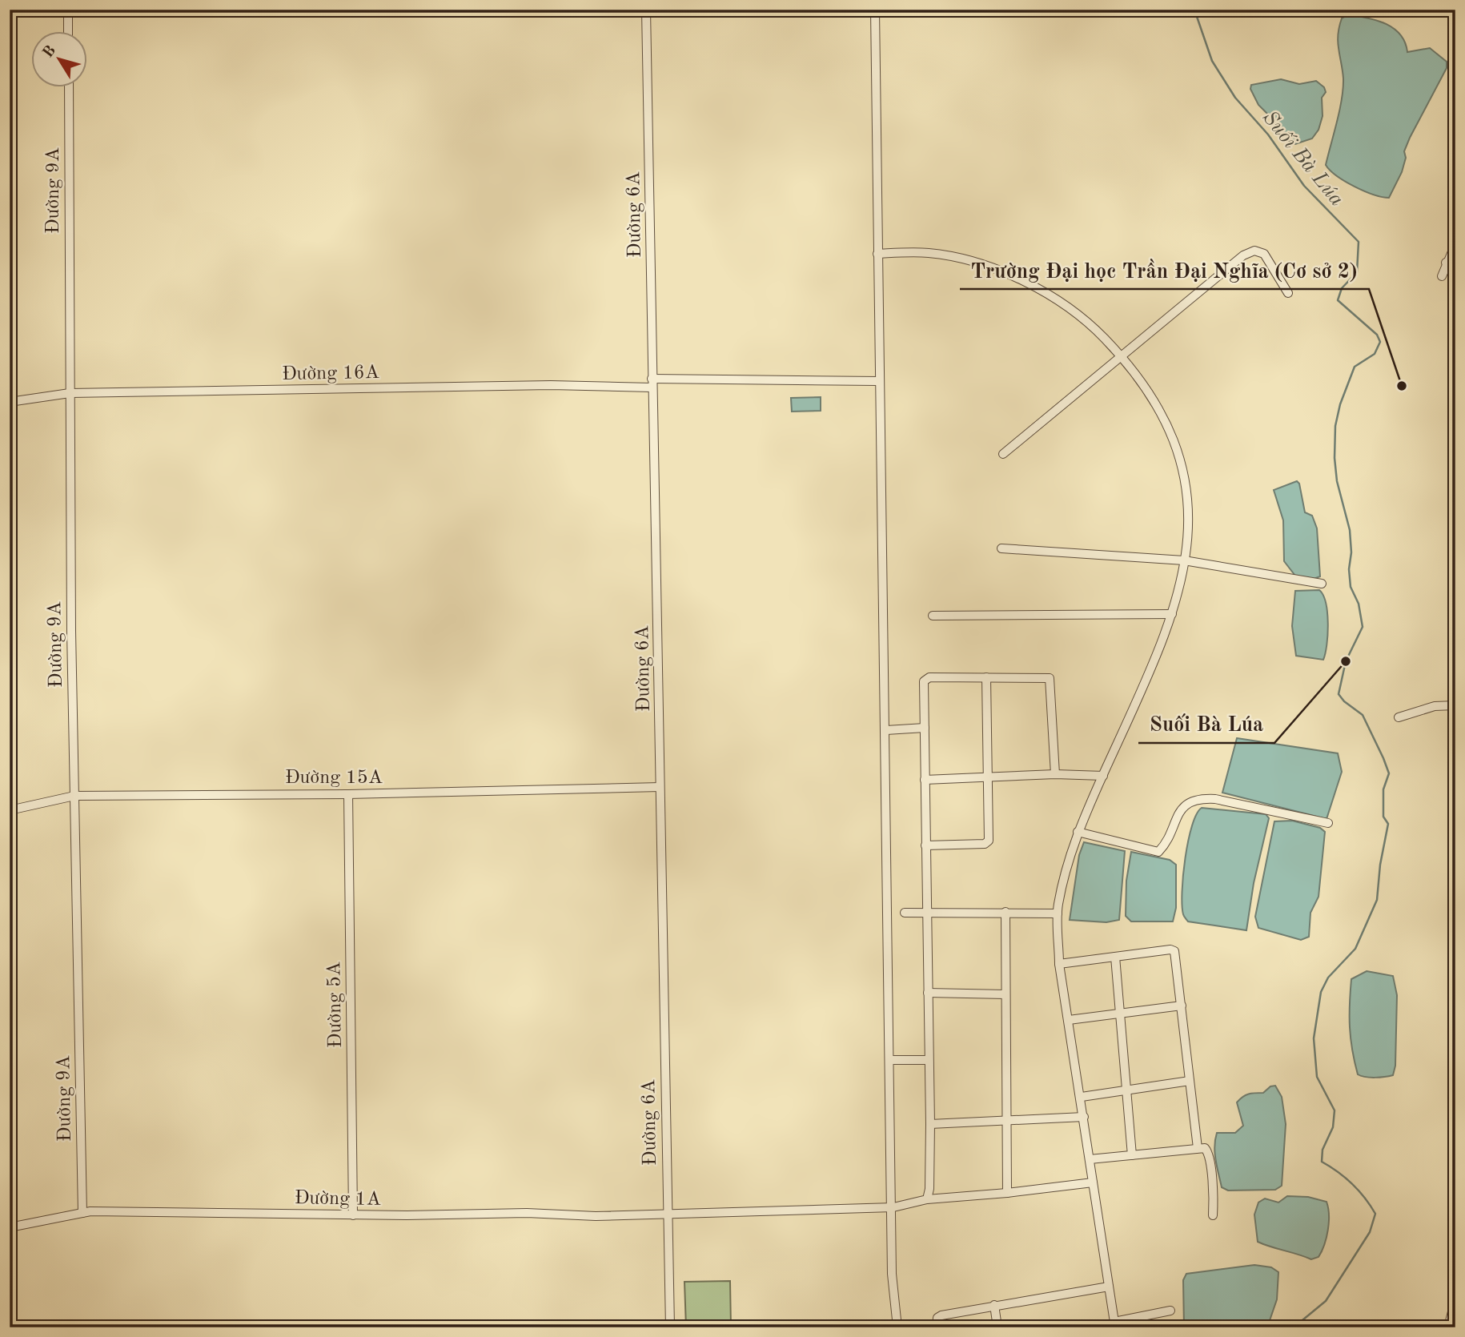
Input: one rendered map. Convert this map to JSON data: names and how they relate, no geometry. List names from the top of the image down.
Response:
{
  "streets": {
    "street": [
      "Đường 9A",
      "Đường 6A",
      "Đường 16A",
      "Đường 15A",
      "Đường 5A",
      "Đường 1A"
    ]
  },
  "crossings": [
    ["Đường 9A", "Đường 16A"],
    ["Đường 9A", "Đường 15A"],
    ["Đường 9A", "Đường 1A"],
    ["Đường 6A", "Đường 16A"],
    ["Đường 6A", "Đường 15A"],
    ["Đường 6A", "Đường 1A"],
    ["Đường 15A", "Đường 5A"],
    ["Đường 5A", "Đường 1A"]
  ],
  "water": ["Suối Bà Lúa"],
  "places": ["Trường Đại học Trần Đại Nghĩa (Cơ sở 2)", "Suối Bà Lúa"],
  "north": "top left"
}
